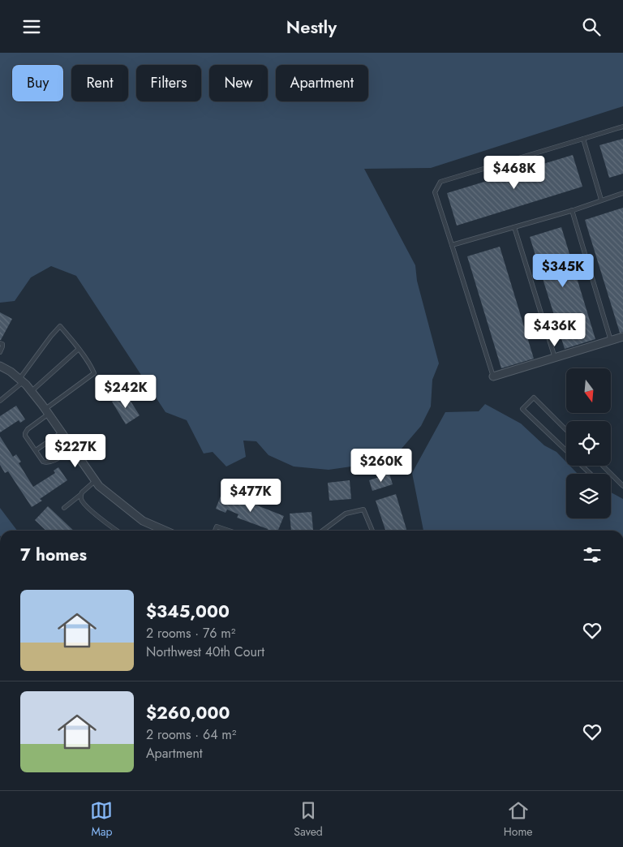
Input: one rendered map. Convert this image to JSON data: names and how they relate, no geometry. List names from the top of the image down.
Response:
{
  "north": "bottom",
  "page": {
    "header": "Nestly",
    "chip": [
      "Buy",
      "Rent",
      "Filters",
      "New",
      "Apartment"
    ],
    "price": [
      "$468K",
      "$345K",
      "$436K",
      "$242K",
      "$227K",
      "$260K",
      "$477K"
    ],
    "heading": "7 homes",
    "list": [
      {
        "name": "$345,000",
        "note": "2 rooms · 76 m² · Northwest 40th Court"
      },
      {
        "name": "$260,000",
        "note": "2 rooms · 64 m² · Apartment"
      }
    ],
    "tabs": ["Map", "Saved", "Home"]
  }
}
